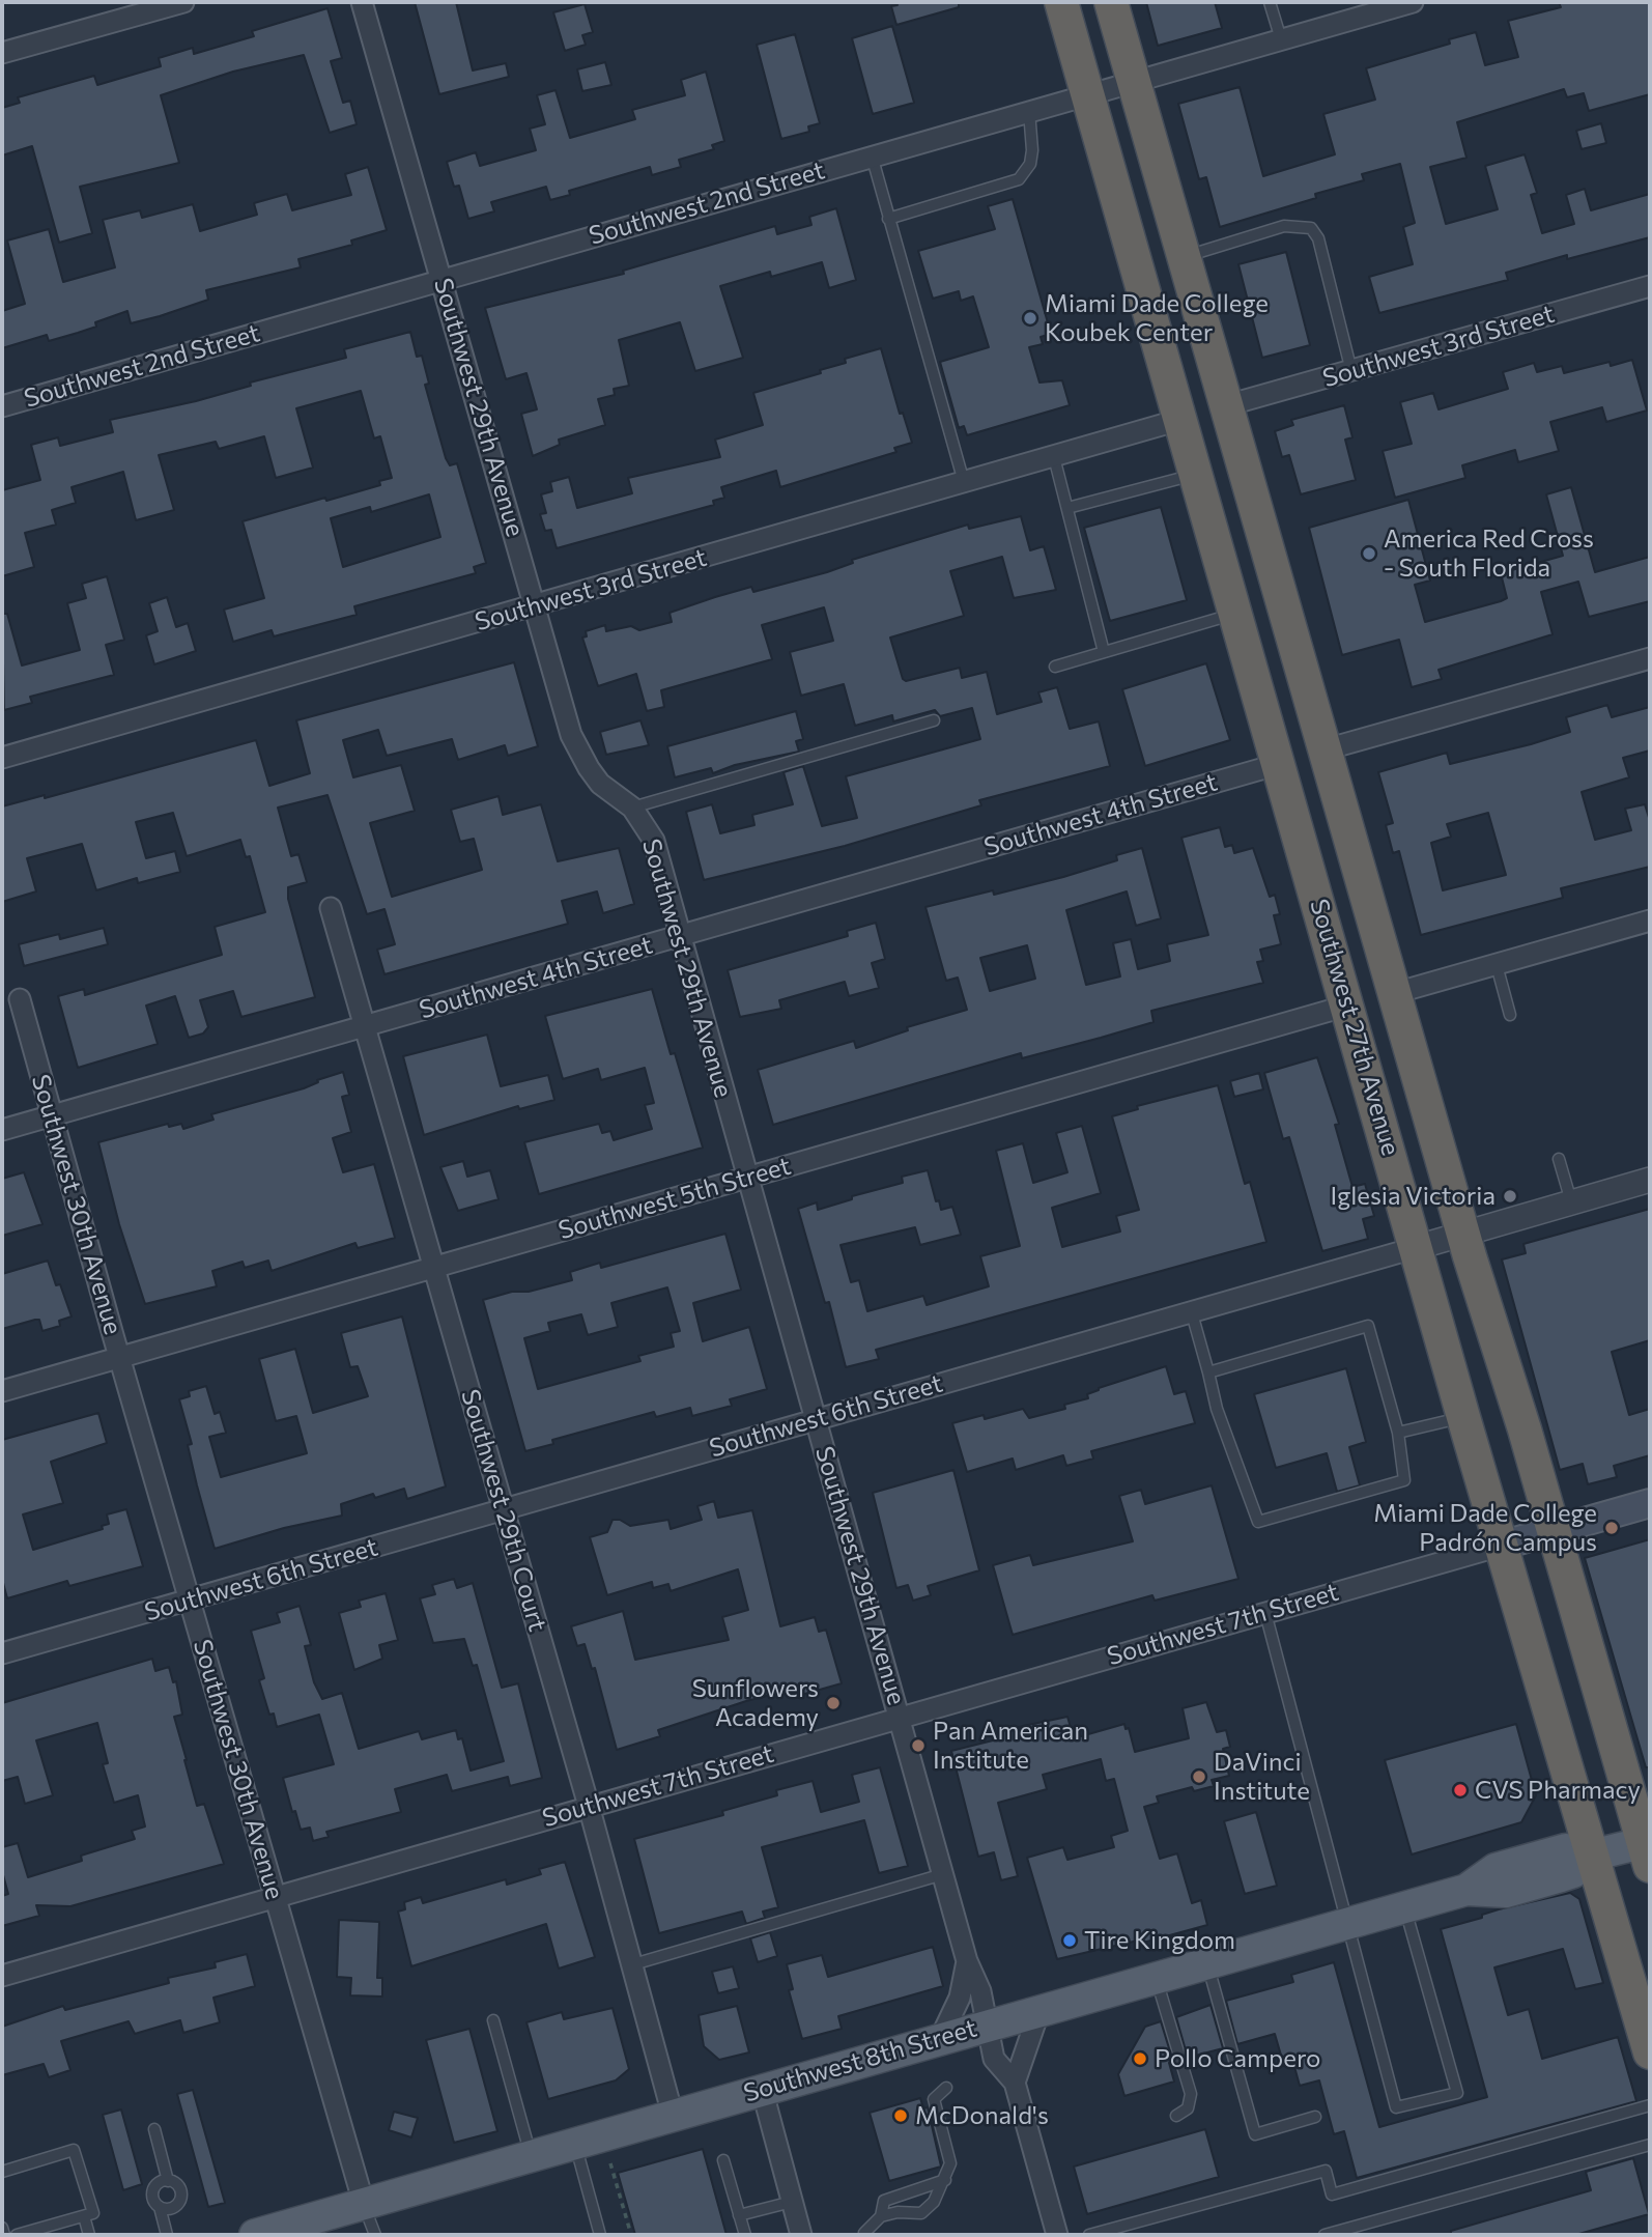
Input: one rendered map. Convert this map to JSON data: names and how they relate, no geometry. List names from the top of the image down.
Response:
{
  "streets": {
    "highway": ["Southwest 27th Avenue"],
    "main road": ["Southwest 7th Street", "Southwest 8th Street"],
    "street": [
      "Southwest 2nd Street",
      "Southwest 3rd Street",
      "Southwest 29th Avenue",
      "Southwest 4th Street",
      "Southwest 5th Street",
      "Southwest 30th Avenue",
      "Southwest 6th Street",
      "Southwest 29th Court"
    ]
  },
  "crossings": [
    ["Southwest 2nd Street", "Southwest 29th Avenue"],
    ["Southwest 2nd Street", "Southwest 27th Avenue"],
    ["Southwest 3rd Street", "Southwest 29th Avenue"],
    ["Southwest 3rd Street", "Southwest 27th Avenue"],
    ["Southwest 29th Avenue", "Southwest 4th Street"],
    ["Southwest 29th Avenue", "Southwest 5th Street"],
    ["Southwest 29th Avenue", "Southwest 6th Street"],
    ["Southwest 29th Avenue", "Southwest 7th Street"],
    ["Southwest 29th Avenue", "Southwest 8th Street"],
    ["Southwest 4th Street", "Southwest 27th Avenue"],
    ["Southwest 4th Street", "Southwest 30th Avenue"],
    ["Southwest 4th Street", "Southwest 29th Court"],
    ["Southwest 27th Avenue", "Southwest 5th Street"],
    ["Southwest 27th Avenue", "Southwest 6th Street"],
    ["Southwest 27th Avenue", "Southwest 7th Street"],
    ["Southwest 27th Avenue", "Southwest 8th Street"],
    ["Southwest 5th Street", "Southwest 30th Avenue"],
    ["Southwest 5th Street", "Southwest 29th Court"],
    ["Southwest 30th Avenue", "Southwest 6th Street"],
    ["Southwest 30th Avenue", "Southwest 7th Street"],
    ["Southwest 30th Avenue", "Southwest 8th Street"],
    ["Southwest 6th Street", "Southwest 29th Court"],
    ["Southwest 29th Court", "Southwest 7th Street"],
    ["Southwest 29th Court", "Southwest 8th Street"]
  ],
  "places": [
    "Miami Dade College Koubek Center",
    "America Red Cross - South Florida",
    "Iglesia Victoria",
    "Miami Dade College Padrón Campus",
    "Sunflowers Academy",
    "Pan American Institute",
    "DaVinci Institute",
    "CVS Pharmacy",
    "Tire Kingdom",
    "Pollo Campero",
    "McDonald's"
  ]
}
